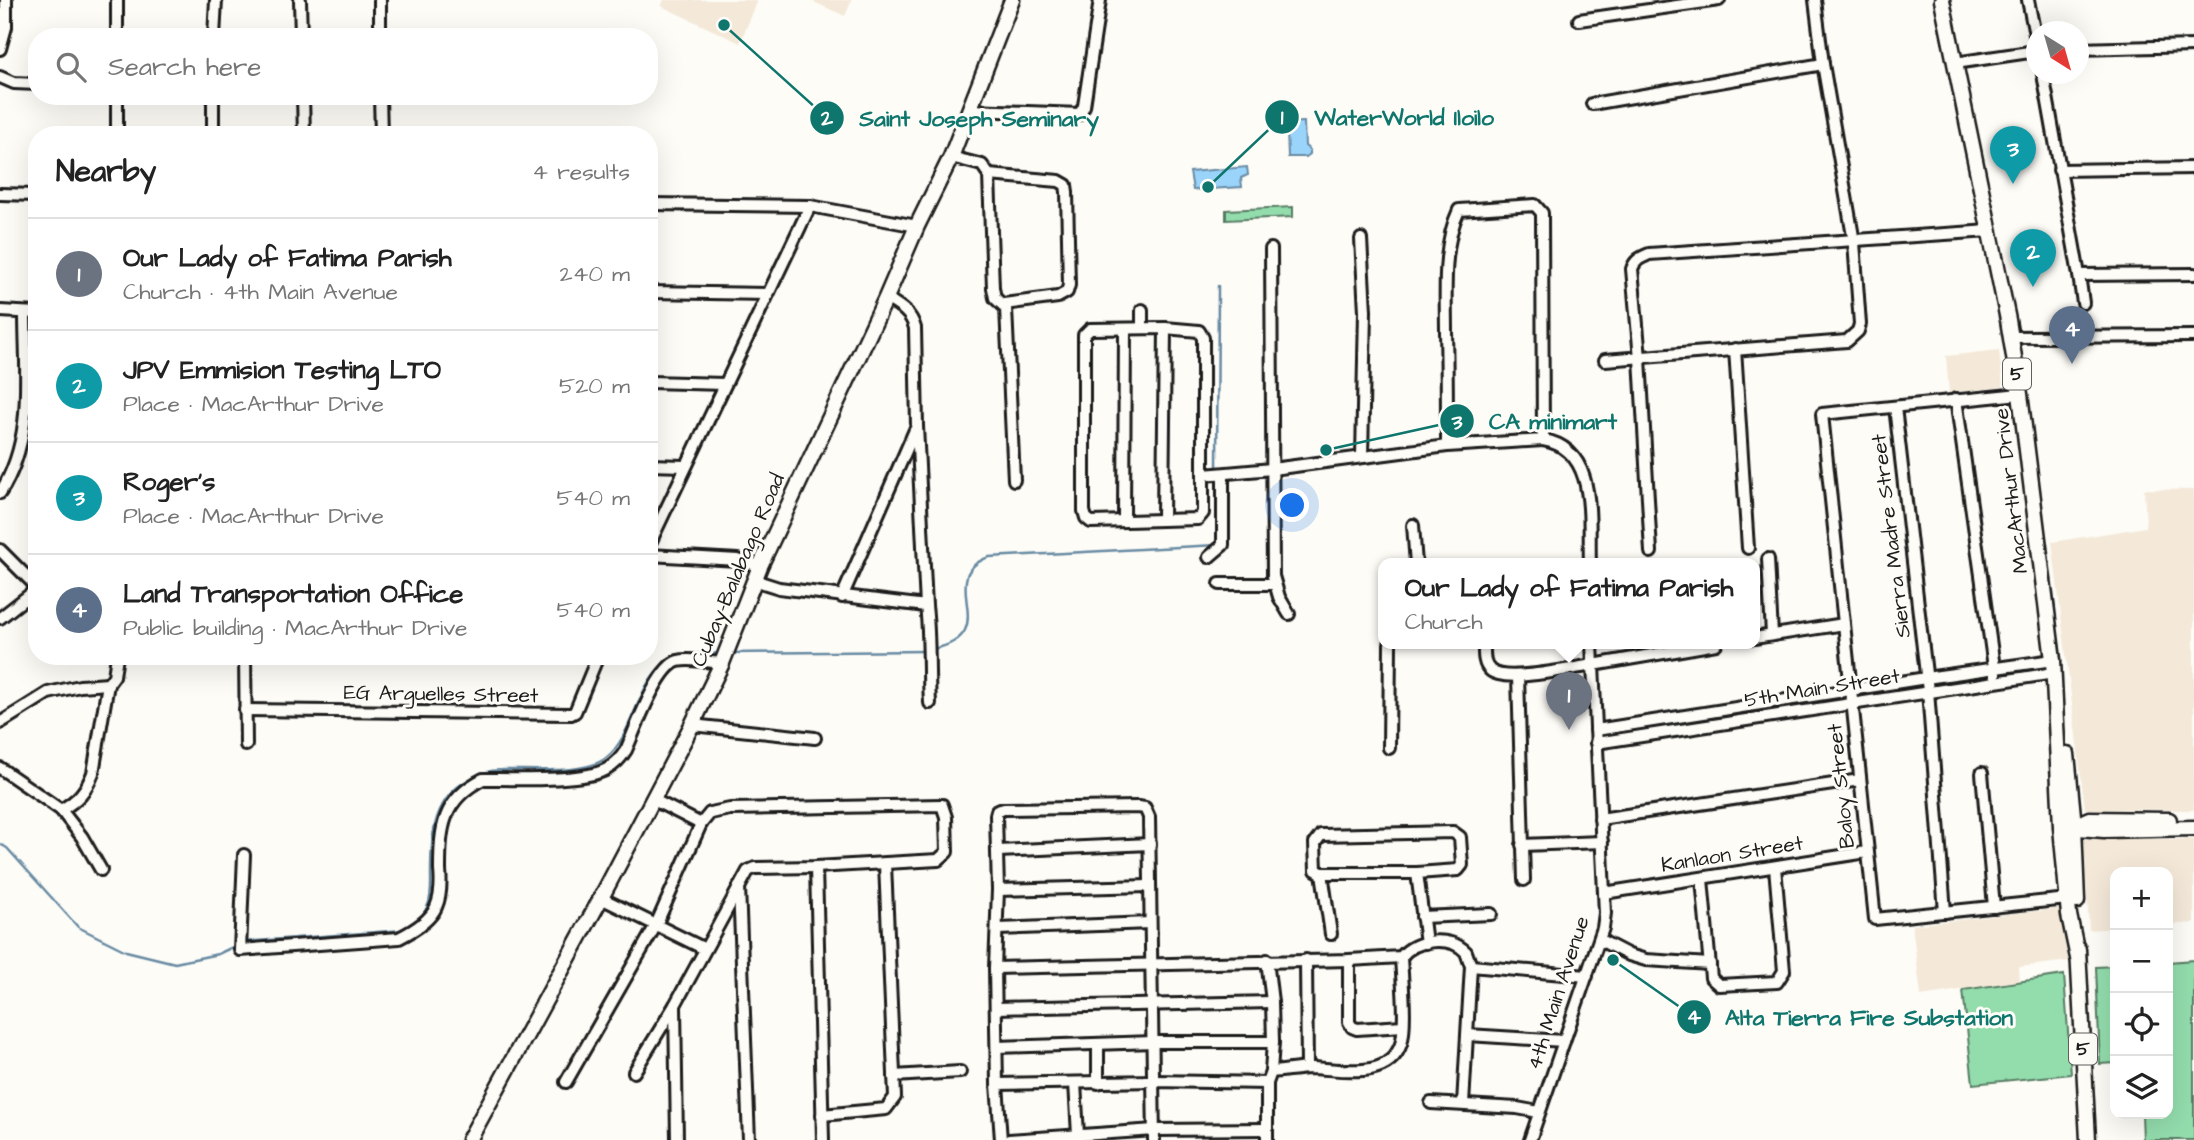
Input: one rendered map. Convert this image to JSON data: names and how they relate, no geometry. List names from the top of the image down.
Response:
{
  "streets": {
    "main road": ["5", "MacArthur Drive", "Cubay-Balabago Road"],
    "street": [
      "Sierra Madre Street",
      "5th Main Street",
      "EG Arguelles Street",
      "Baloy Street",
      "Kanlaon Street",
      "4th Main Avenue"
    ]
  },
  "crossings": [
    ["MacArthur Drive", "5th Main Street"],
    ["MacArthur Drive", "Baloy Street"],
    ["Sierra Madre Street", "5th Main Street"],
    ["Sierra Madre Street", "Baloy Street"],
    ["5th Main Street", "Baloy Street"],
    ["5th Main Street", "4th Main Avenue"],
    ["Baloy Street", "Kanlaon Street"],
    ["Kanlaon Street", "4th Main Avenue"]
  ],
  "places": [
    "Saint Joseph Seminary",
    "WaterWorld Iloilo",
    "CA minimart",
    "Alta Tierra Fire Substation"
  ],
  "north": "bottom right",
  "page": {
    "search": "Search here",
    "pins": [
      "3",
      "2",
      "4",
      "1"
    ],
    "heading": ["Nearby", "4 results"],
    "list": [
      {
        "mark": "1",
        "name": "Our Lady of Fatima Parish",
        "note": "Church · 4th Main Avenue",
        "value": "240 m"
      },
      {
        "mark": "2",
        "name": "JPV Emmision Testing LTO",
        "note": "Place · MacArthur Drive",
        "value": "520 m"
      },
      {
        "mark": "3",
        "name": "Roger's",
        "note": "Place · MacArthur Drive",
        "value": "540 m"
      },
      {
        "mark": "4",
        "name": "Land Transportation Office",
        "note": "Public building · MacArthur Drive",
        "value": "540 m"
      }
    ],
    "popup": ["Our Lady of Fatima Parish", "Church"],
    "map_buttons": ["+", "−"]
  }
}
